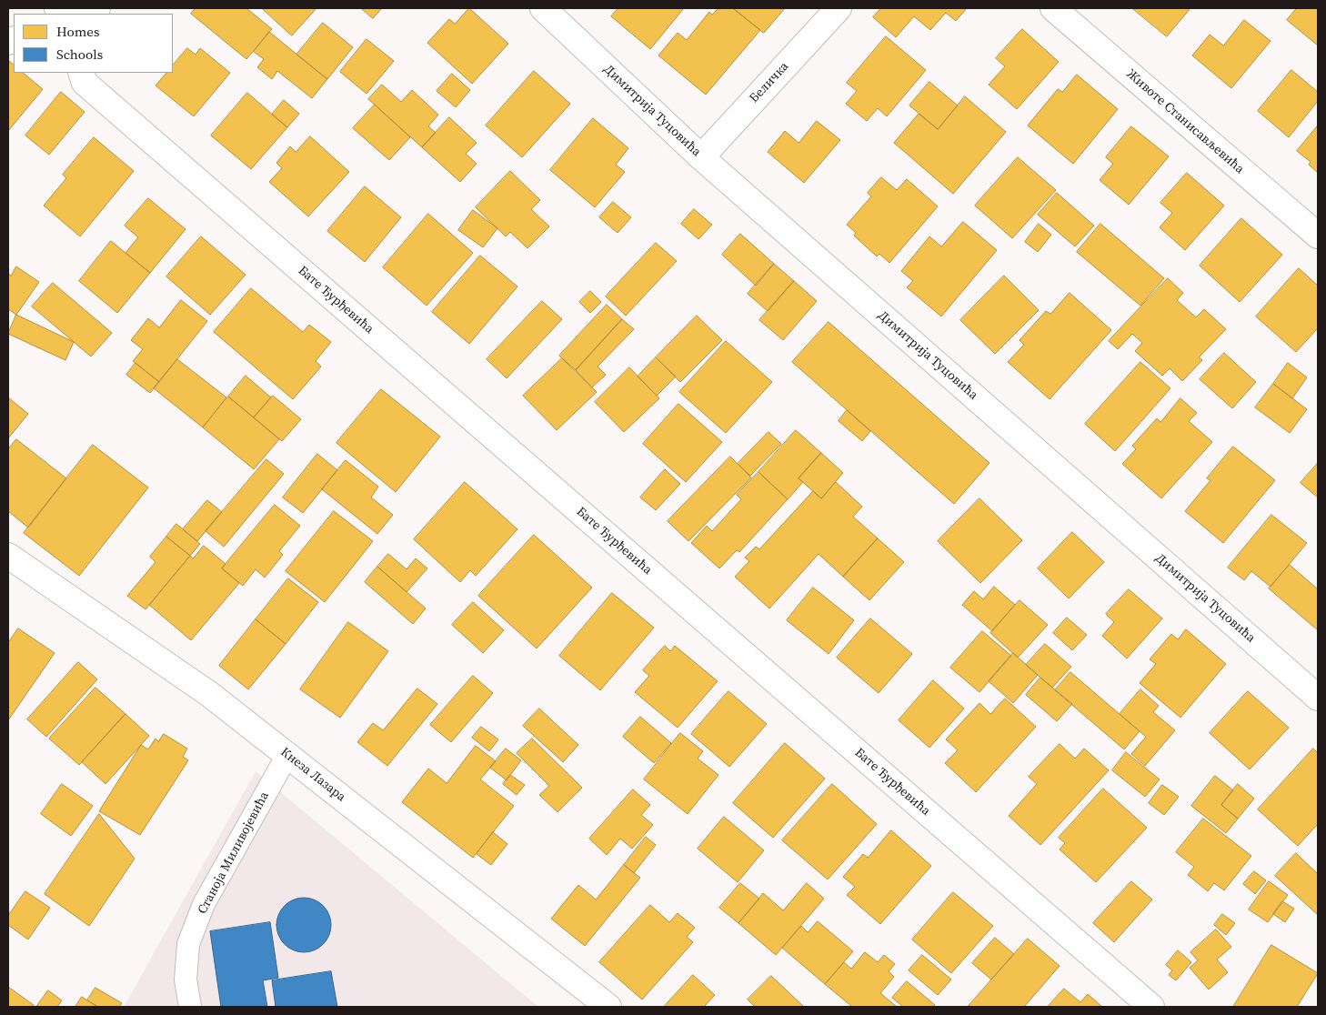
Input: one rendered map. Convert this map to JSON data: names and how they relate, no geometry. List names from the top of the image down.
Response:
{
  "streets": {
    "street": [
      "Беличка",
      "Димитрија Туцовића",
      "Животе Станисављевића",
      "Бате Ђурђевића",
      "Кнеза Лазара"
    ],
    "lane": ["Станоја Миливојевића"]
  },
  "crossings": [
    ["Беличка", "Димитрија Туцовића"],
    ["Кнеза Лазара", "Станоја Миливојевића"]
  ],
  "legend": ["Homes", "Schools"]
}
